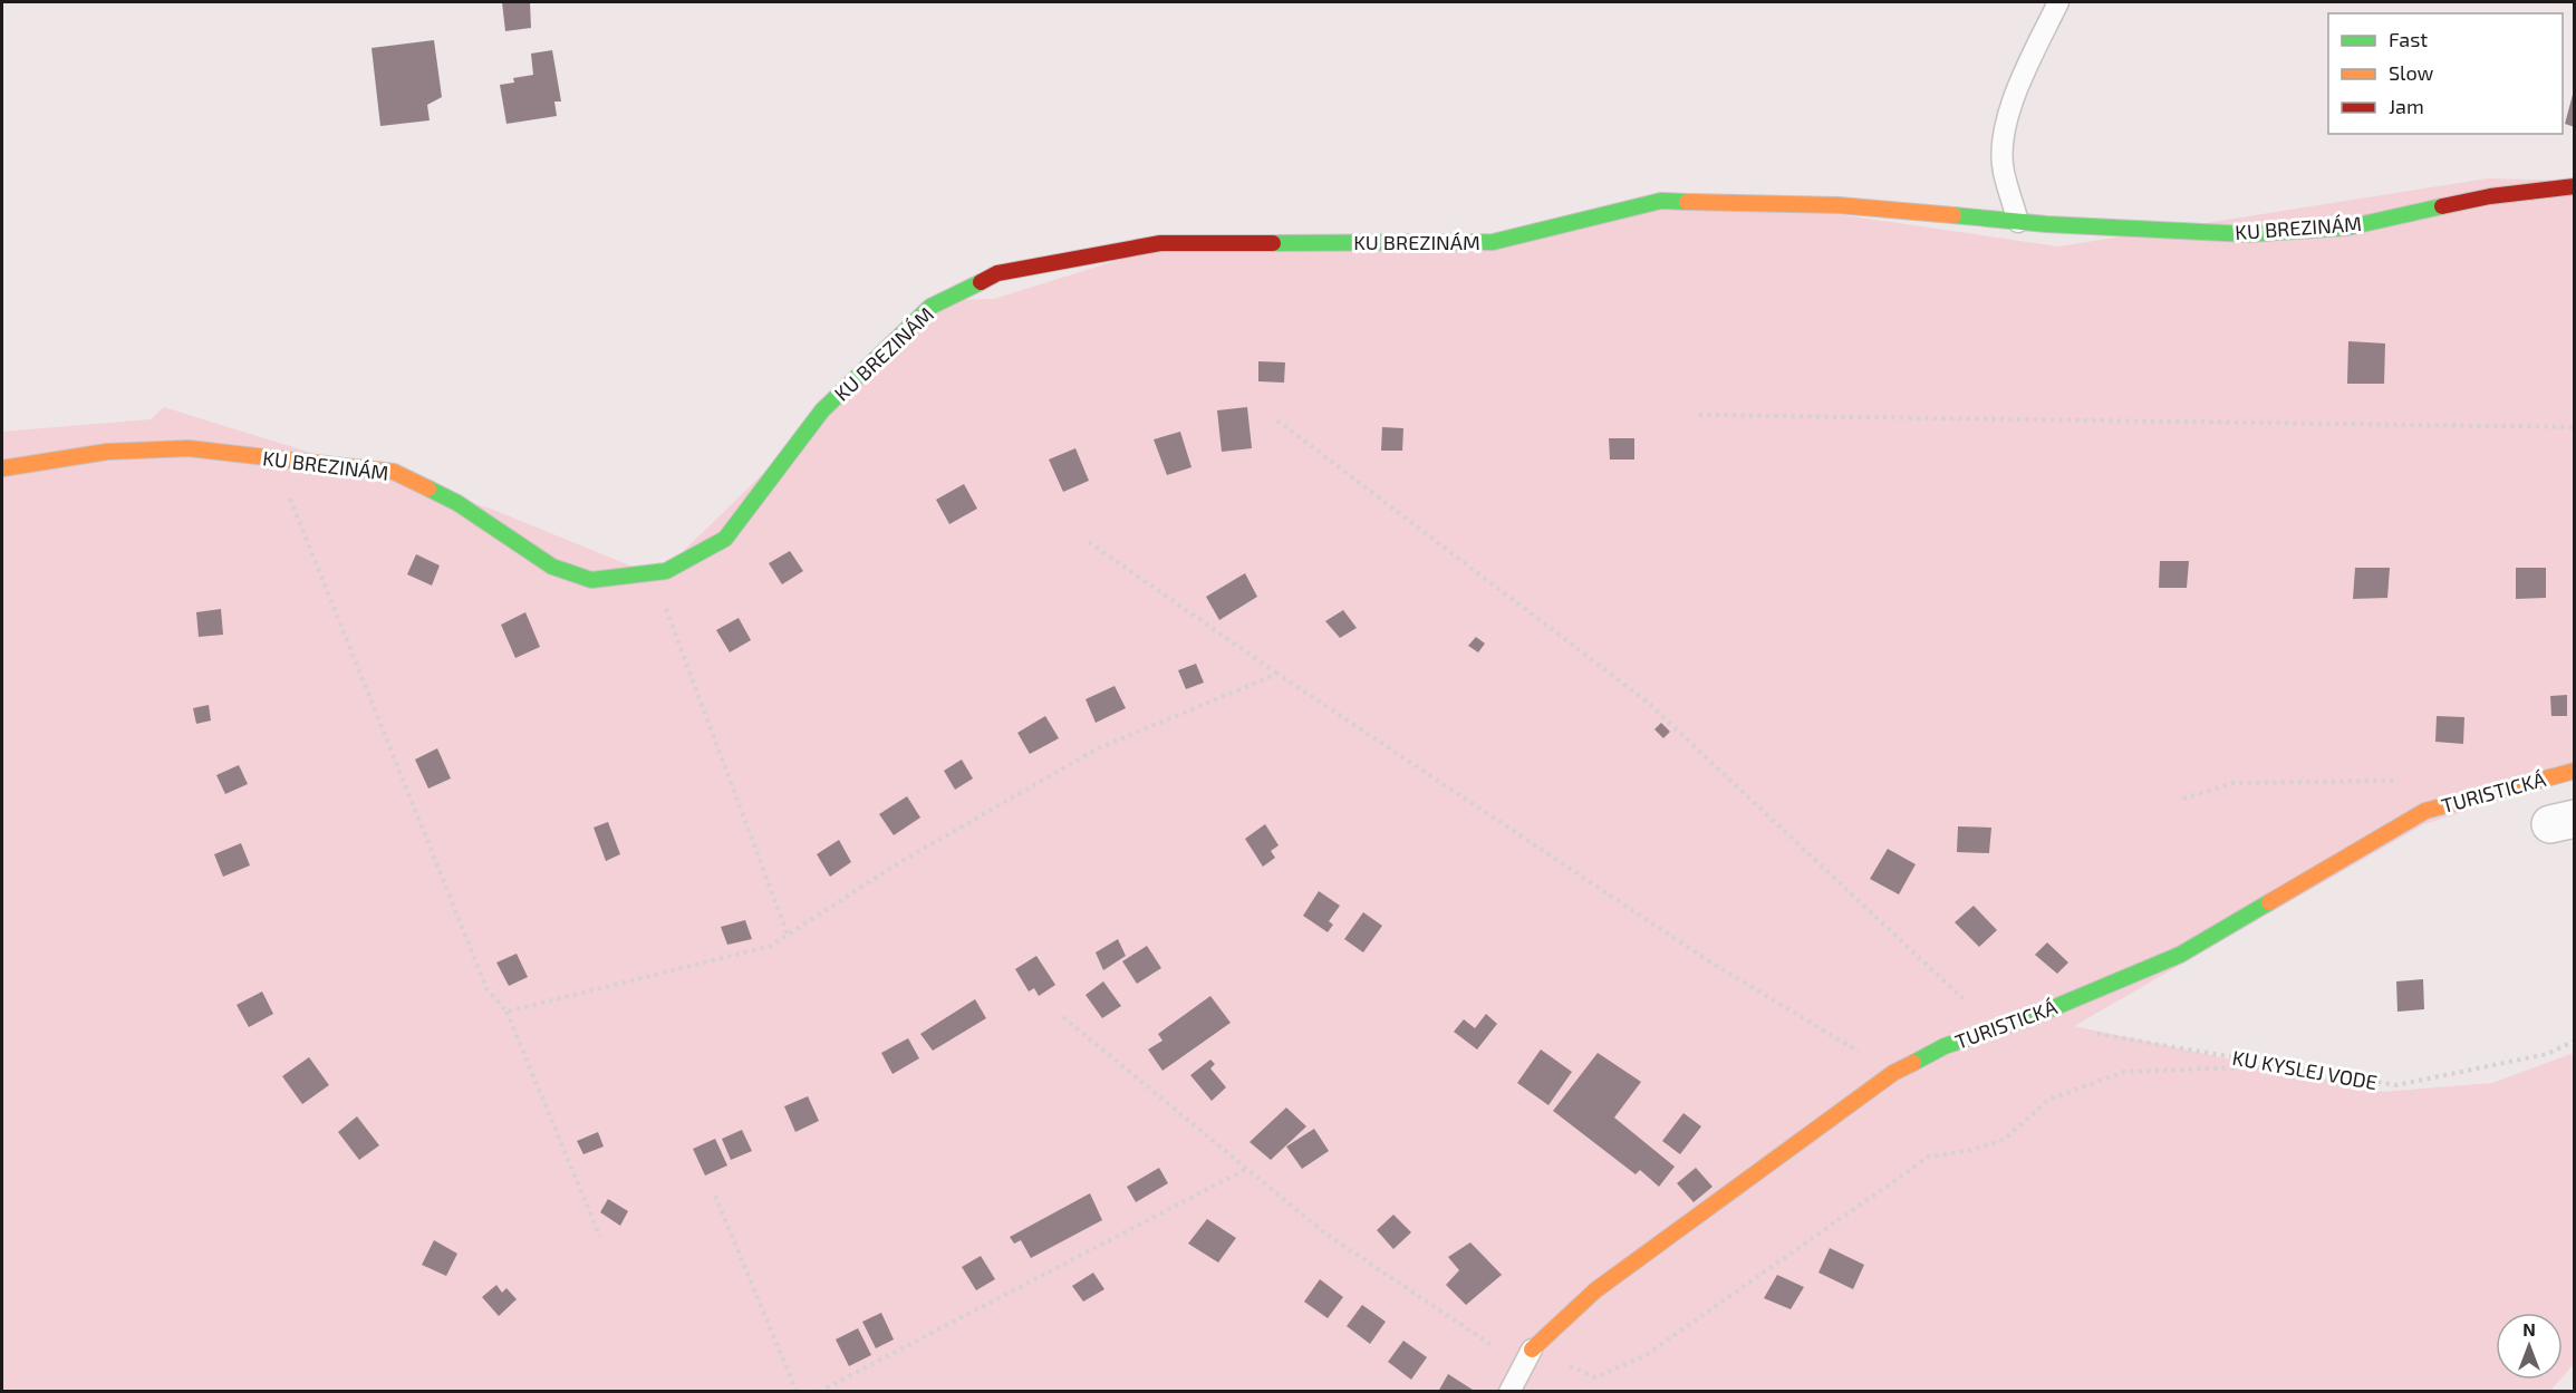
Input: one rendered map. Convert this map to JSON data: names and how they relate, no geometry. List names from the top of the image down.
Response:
{
  "streets": {
    "street": ["KU BREZINÁM", "TURISTICKÁ"],
    "path": ["KU KYSLEJ VODE"]
  },
  "crossings": [
    ["TURISTICKÁ", "KU KYSLEJ VODE"]
  ],
  "legend": ["Fast", "Slow", "Jam"],
  "north": "top"
}
